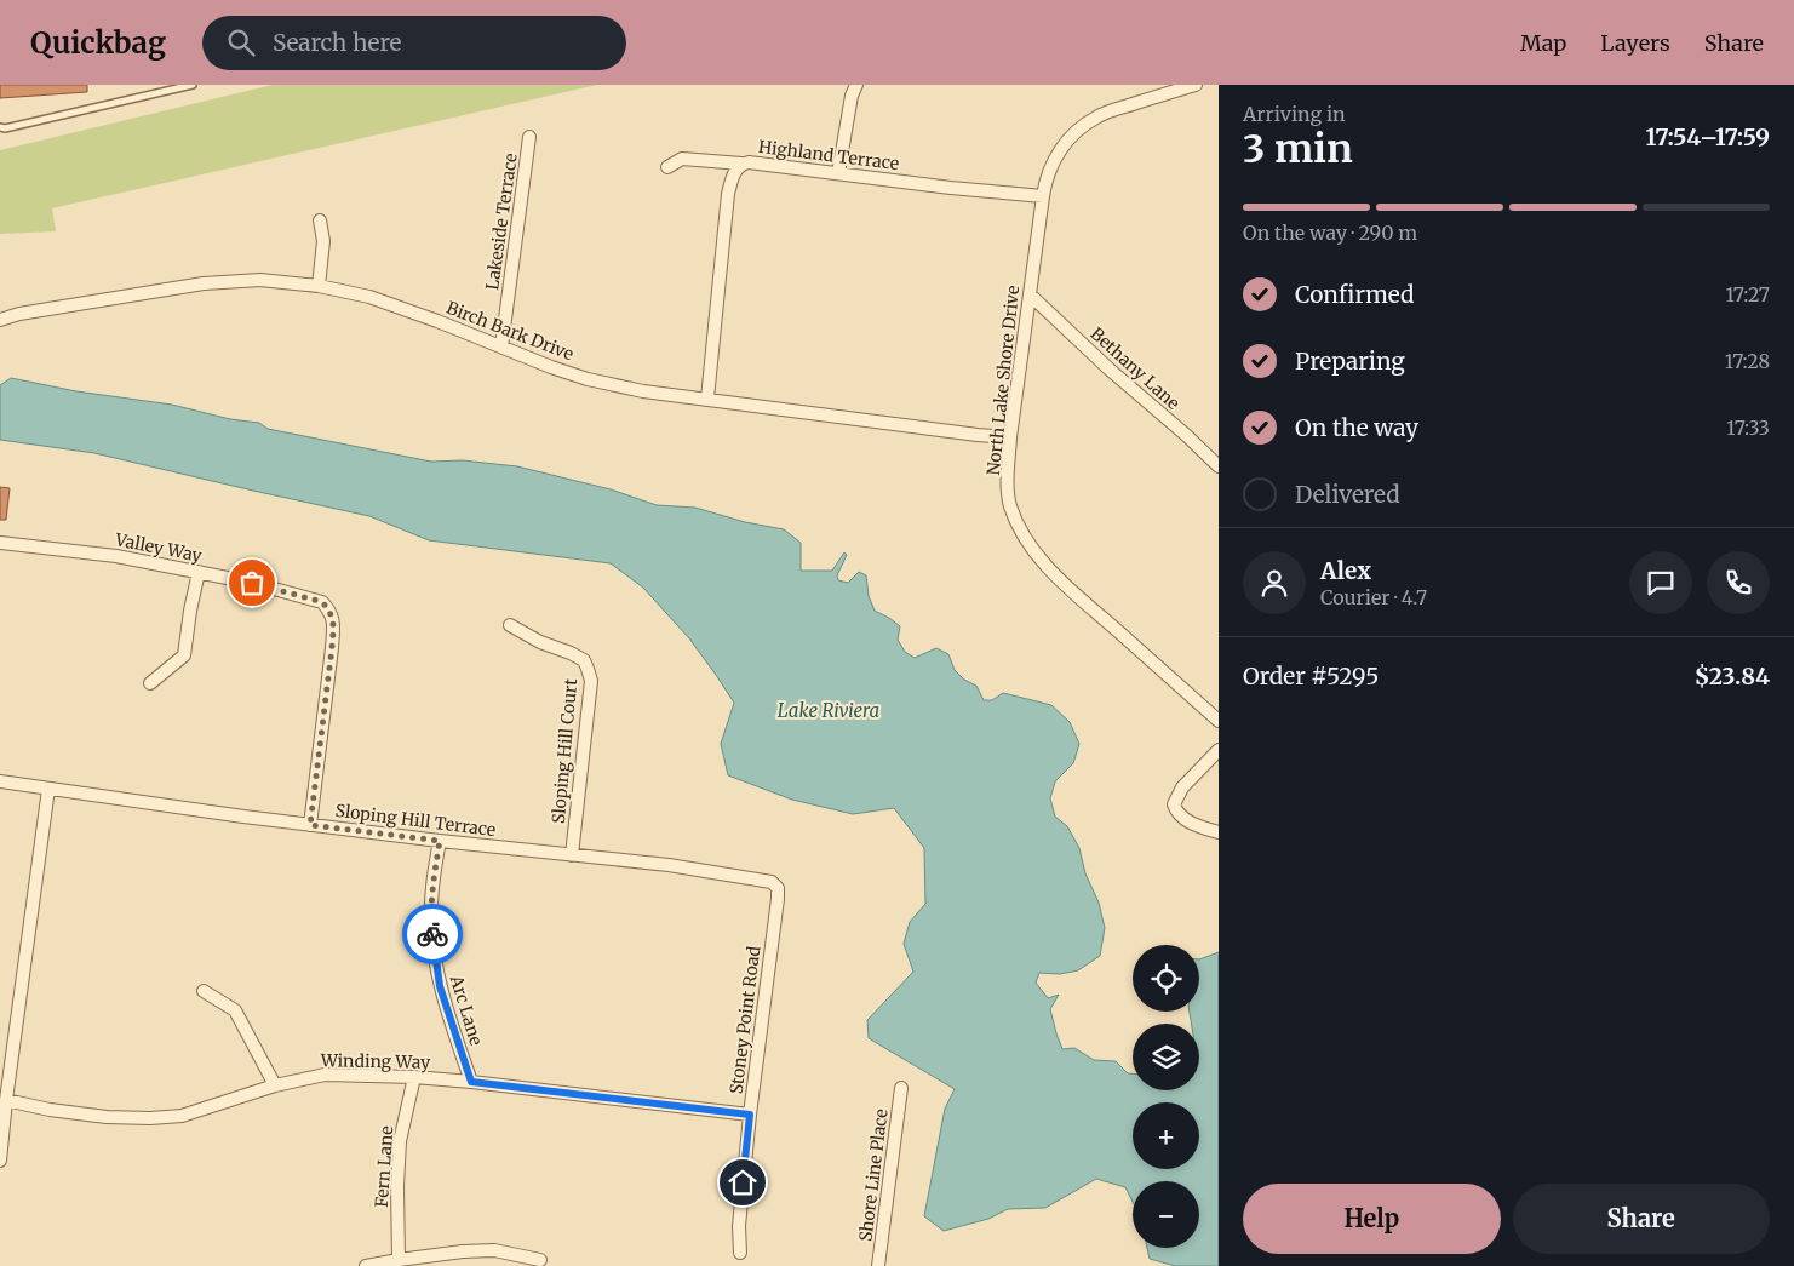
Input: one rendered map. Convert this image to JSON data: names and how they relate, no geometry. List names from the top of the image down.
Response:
{
  "streets": {
    "street": [
      "Highland Terrace",
      "Lakeside Terrace",
      "Birch Bark Drive",
      "Bethany Lane",
      "North Lake Shore Drive",
      "Valley Way",
      "Sloping Hill Court",
      "Sloping Hill Terrace",
      "Arc Lane",
      "Stoney Point Road",
      "Winding Way",
      "Fern Lane",
      "Shore Line Place"
    ]
  },
  "crossings": [
    ["Highland Terrace", "Birch Bark Drive"],
    ["Highland Terrace", "North Lake Shore Drive"],
    ["Lakeside Terrace", "Birch Bark Drive"],
    ["Birch Bark Drive", "North Lake Shore Drive"],
    ["Bethany Lane", "North Lake Shore Drive"],
    ["Valley Way", "Sloping Hill Terrace"],
    ["Sloping Hill Court", "Sloping Hill Terrace"],
    ["Sloping Hill Terrace", "Arc Lane"],
    ["Sloping Hill Terrace", "Stoney Point Road"],
    ["Arc Lane", "Winding Way"],
    ["Stoney Point Road", "Winding Way"],
    ["Winding Way", "Fern Lane"]
  ],
  "water": ["Lake Riviera"],
  "page": {
    "header": "Quickbag",
    "search": "Search here",
    "nav": ["Map", "Layers", "Share"],
    "heading": ["3 min", "Arriving in", "17:54–17:59"],
    "panel": [
      "Alex",
      "Courier · 4.7",
      "Order #5295",
      "$23.84"
    ],
    "bar": "On the way · 290 m",
    "list": [
      ["Confirmed", "17:27"],
      ["Preparing", "17:28"],
      ["On the way", "17:33"],
      "Delivered"
    ],
    "map_buttons": ["+", "−"],
    "buttons": ["Help", "Share"]
  }
}
